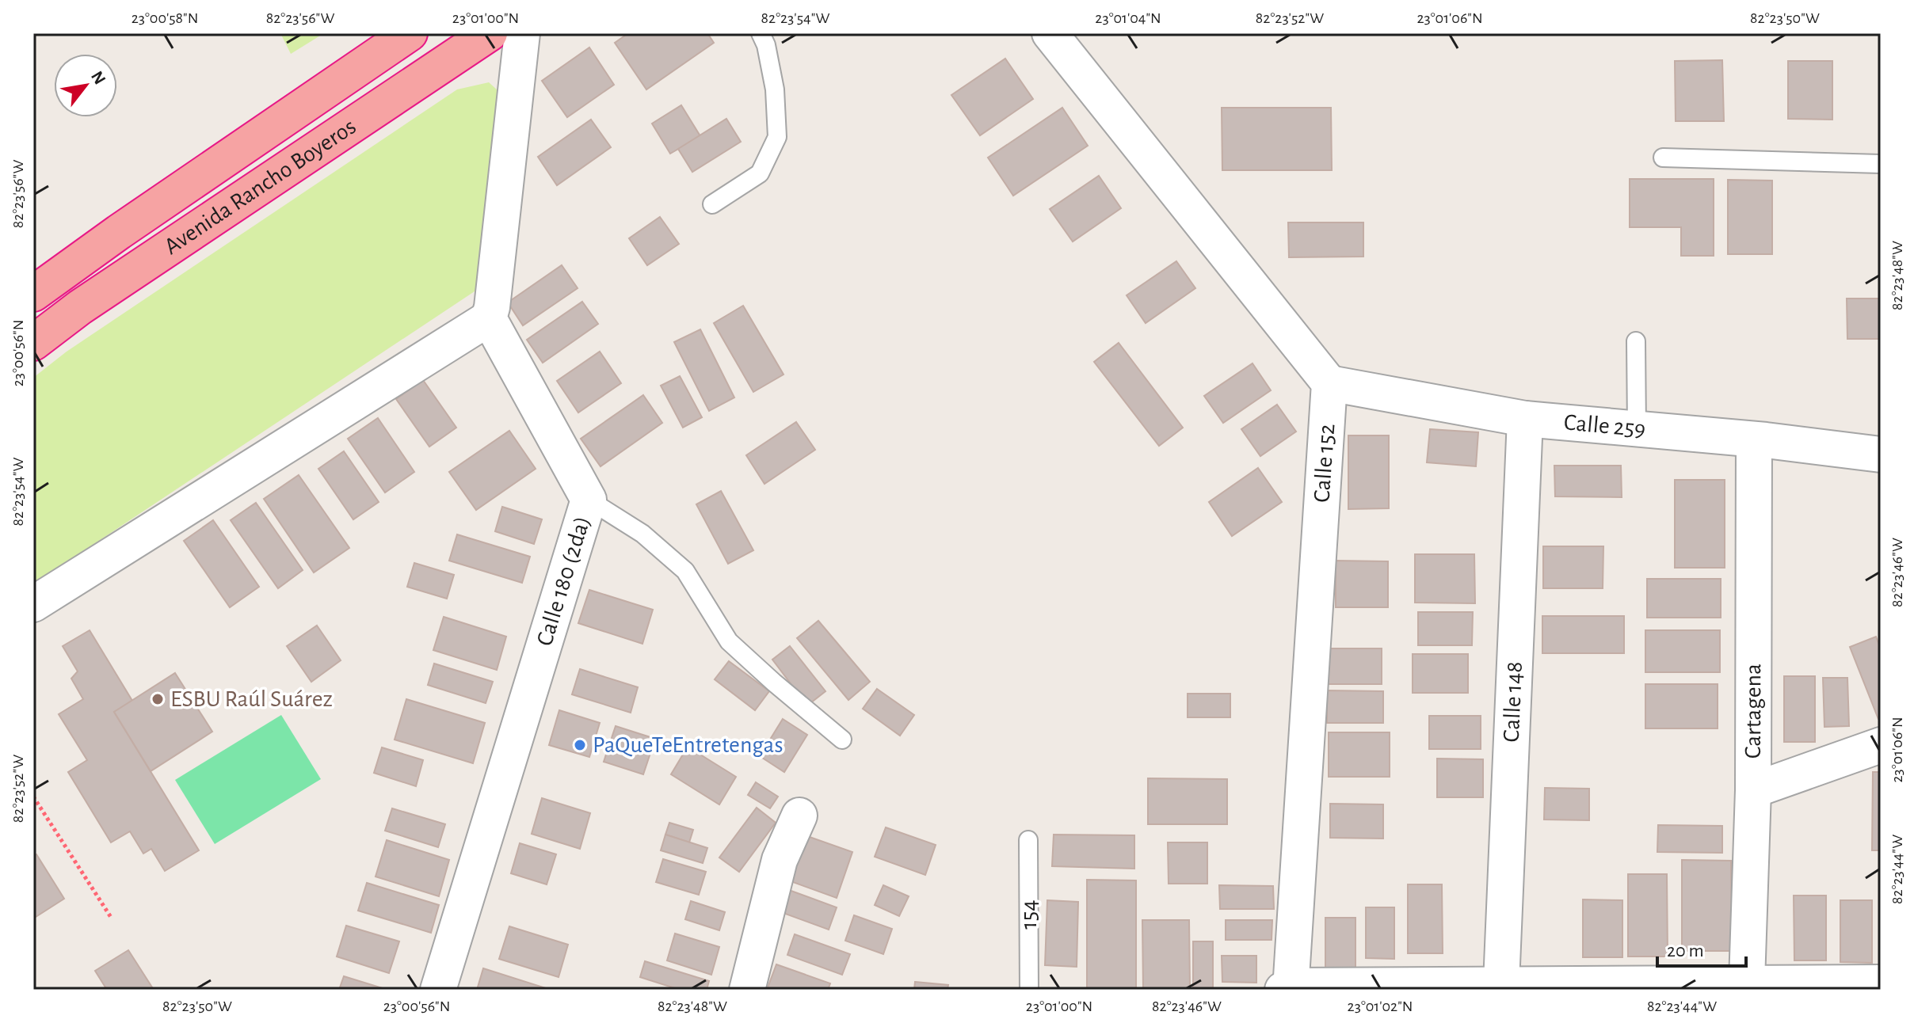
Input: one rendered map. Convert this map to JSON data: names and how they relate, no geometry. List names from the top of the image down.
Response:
{
  "streets": {
    "highway": ["Avenida Rancho Boyeros"],
    "street": [
      "Calle 259",
      "Calle 152",
      "Calle 180 (2da)",
      "Calle 148",
      "Cartagena"
    ],
    "lane": ["154"]
  },
  "crossings": [
    ["Calle 259", "Calle 152"],
    ["Calle 259", "Calle 148"],
    ["Calle 259", "Cartagena"]
  ],
  "places": ["ESBU Raúl Suárez", "PaQueTeEntretengas"],
  "scale_bar": "20 m",
  "north": "top right",
  "coordinates": [
    "23°00'58\"N",
    "82°23'56\"W",
    "23°01'00\"N",
    "82°23'54\"W",
    "23°01'04\"N",
    "82°23'52\"W",
    "23°01'06\"N",
    "82°23'50\"W",
    "82°23'48\"W",
    "23°00'56\"N",
    "82°23'46\"W",
    "82°23'44\"W",
    "23°01'02\"N"
  ]
}
